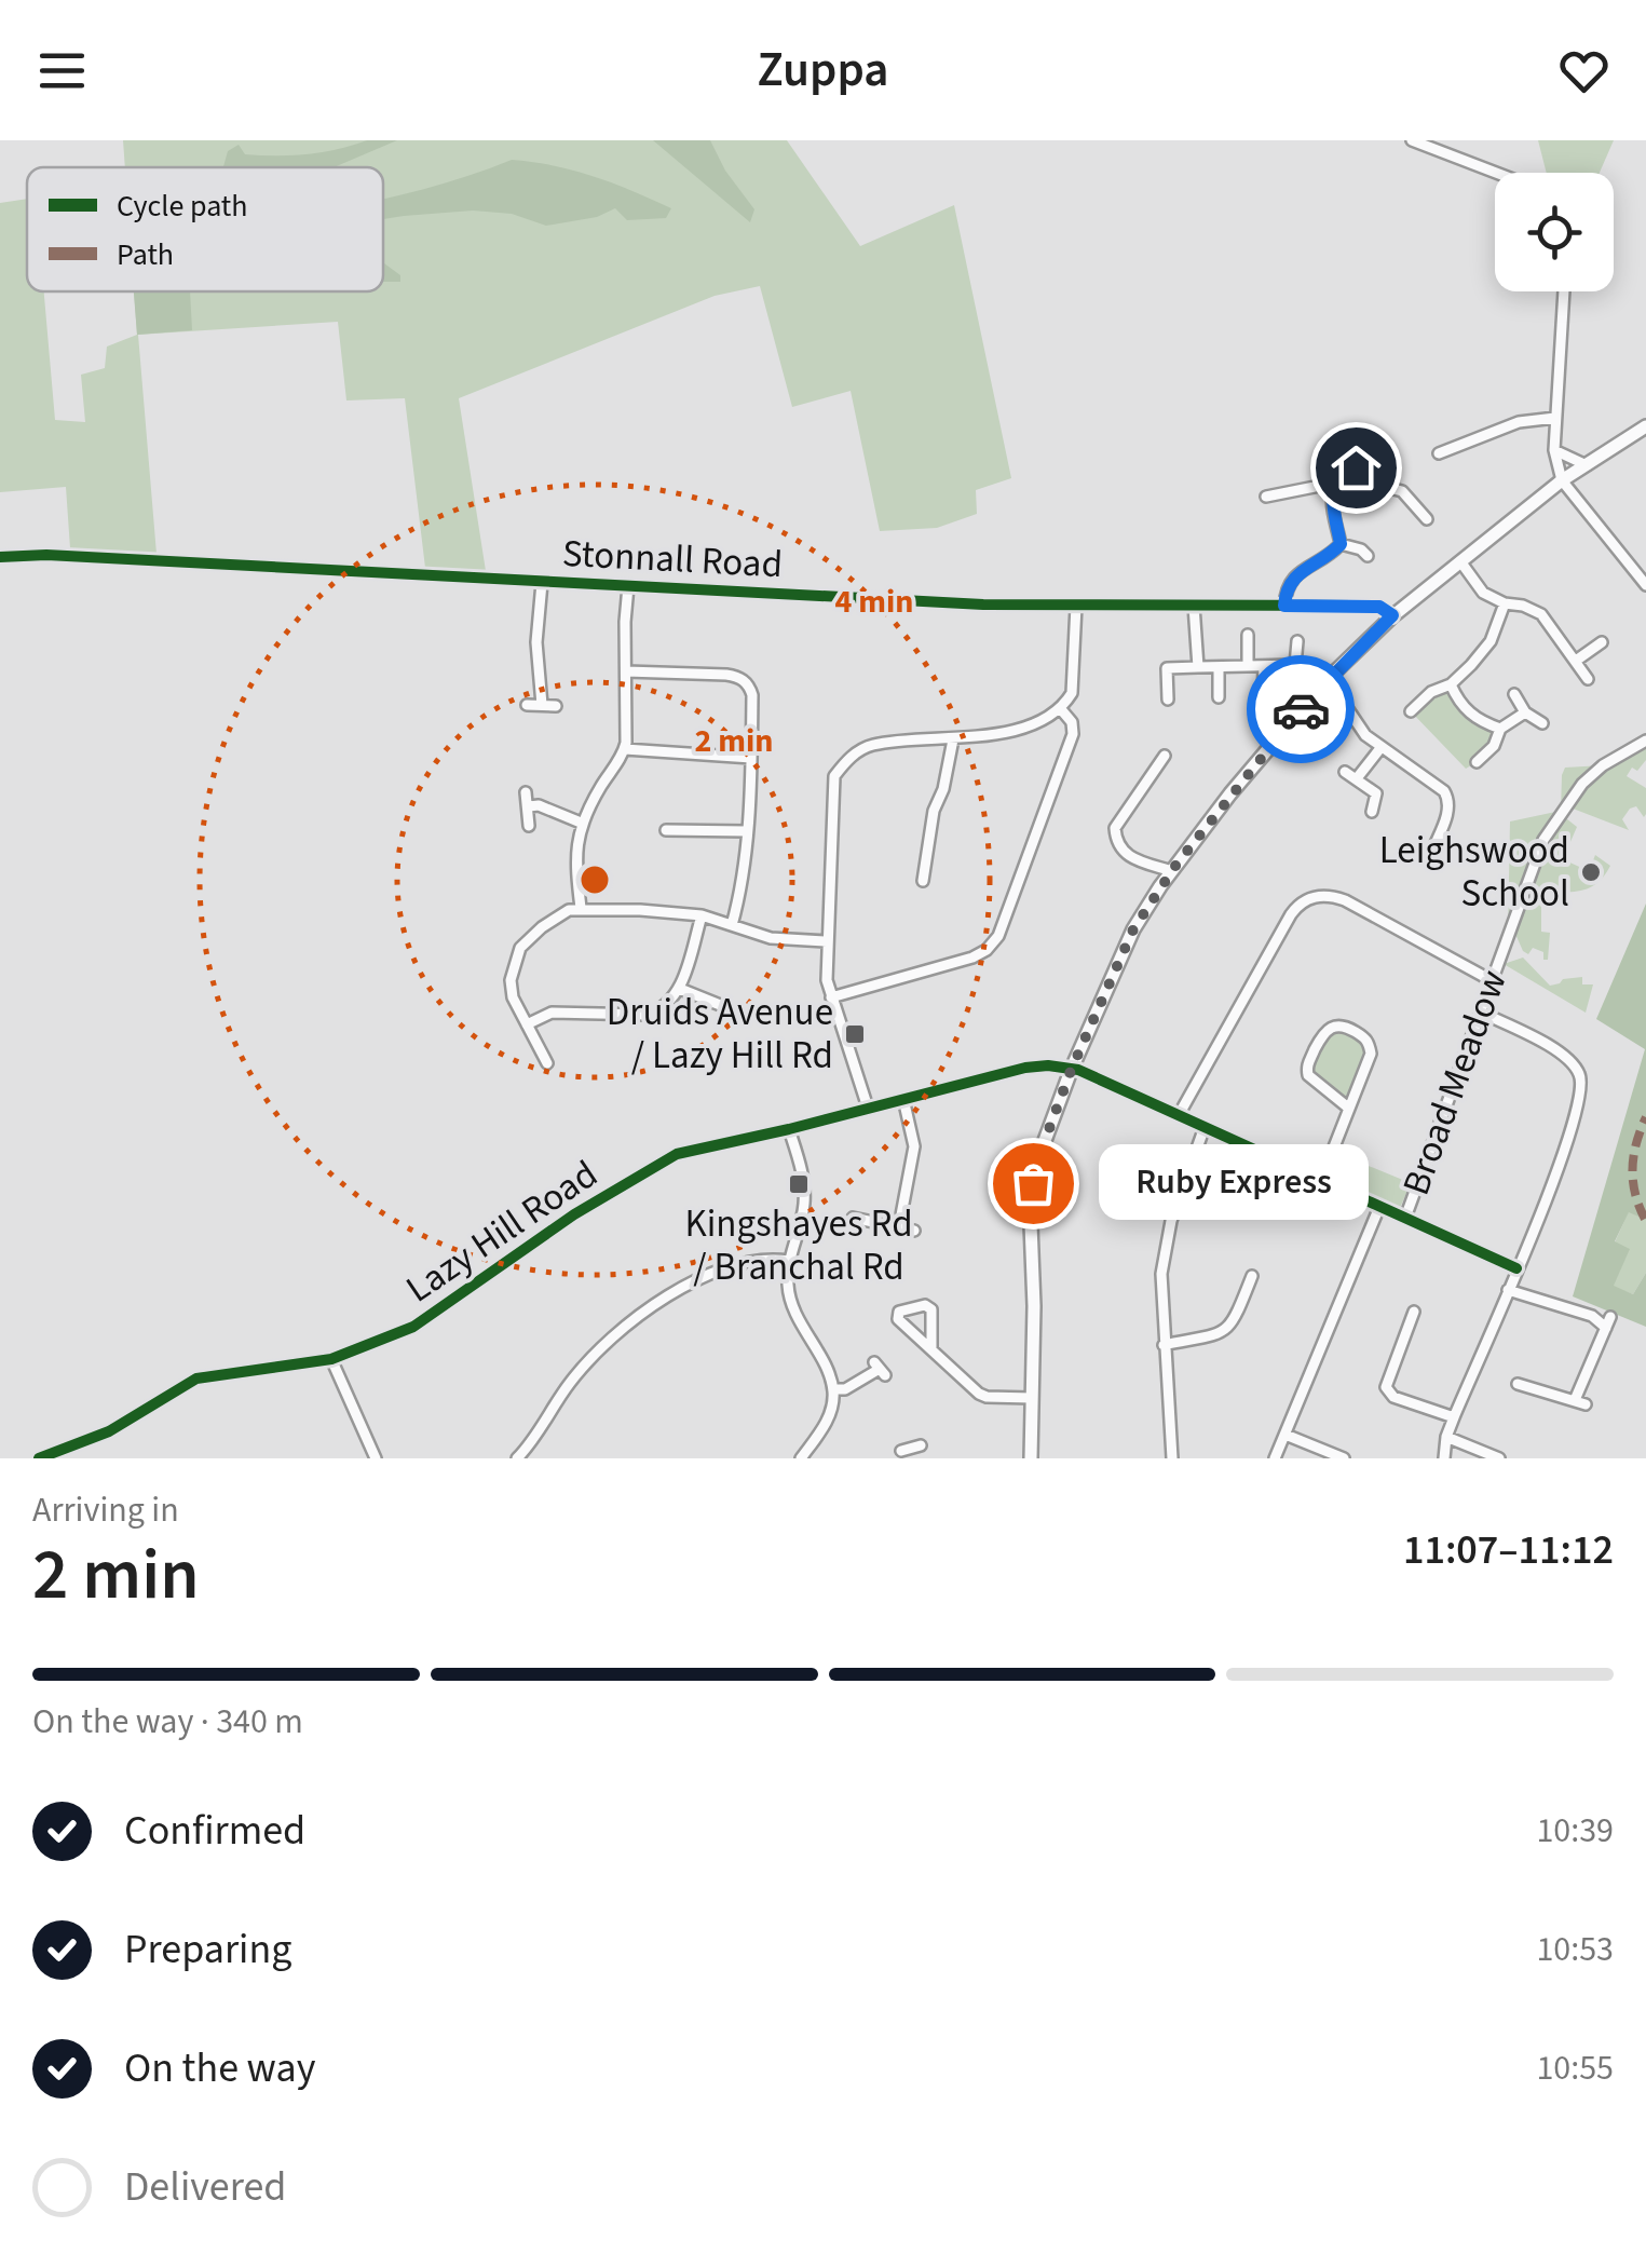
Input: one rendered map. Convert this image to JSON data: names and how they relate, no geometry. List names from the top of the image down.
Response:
{
  "streets": {
    "street": ["Stonnall Road", "Broad Meadow", "Lazy Hill Road"]
  },
  "crossings": [
    ["Broad Meadow", "Lazy Hill Road"]
  ],
  "places": {
    "other": ["Leighswood School", "Ruby Express"],
    "transit": ["Druids Avenue / Lazy Hill Rd", "Kingshayes Rd / Branchal Rd"]
  },
  "legend": ["Cycle path", "Path"],
  "page": {
    "header": "Zuppa",
    "bubble": "Ruby Express",
    "heading": ["2 min", "Arriving in", "11:07–11:12"],
    "bar": "On the way · 340 m",
    "list": [
      ["Confirmed", "10:39"],
      ["Preparing", "10:53"],
      ["On the way", "10:55"],
      "Delivered"
    ]
  },
  "rings": ["4 min", "2 min"]
}
